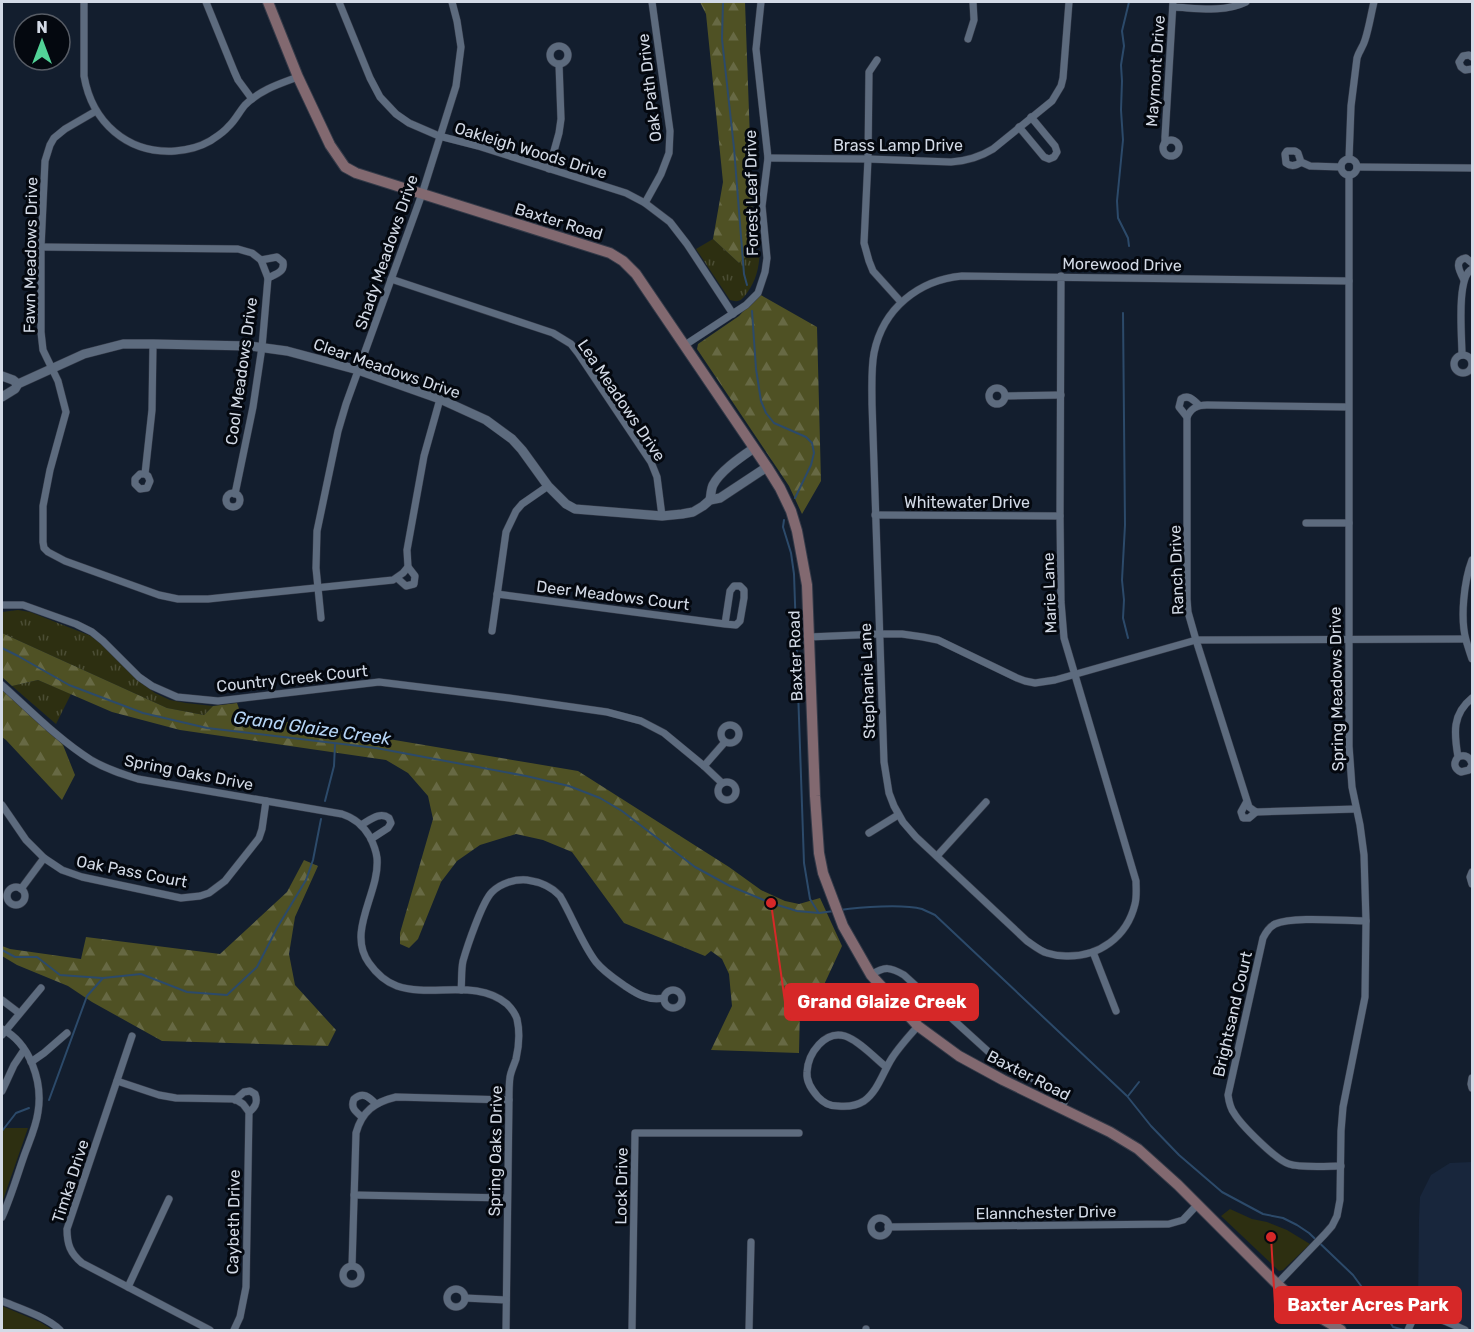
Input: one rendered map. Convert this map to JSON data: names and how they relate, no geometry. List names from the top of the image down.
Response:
{
  "streets": {
    "main road": ["Baxter Road"],
    "street": [
      "Maymont Drive",
      "Oak Path Drive",
      "Brass Lamp Drive",
      "Oakleigh Woods Drive",
      "Forest Leaf Drive",
      "Shady Meadows Drive",
      "Fawn Meadows Drive",
      "Morewood Drive",
      "Clear Meadows Drive",
      "Cool Meadows Drive",
      "Lea Meadows Drive",
      "Whitewater Drive",
      "Ranch Drive",
      "Marie Lane",
      "Deer Meadows Court",
      "Country Creek Court",
      "Stephanie Lane",
      "Spring Meadows Drive",
      "Spring Oaks Drive",
      "Oak Pass Court",
      "Brightsand Court",
      "Timka Drive",
      "Lock Drive",
      "Elannchester Drive",
      "Caybeth Drive"
    ]
  },
  "crossings": [
    ["Oak Path Drive", "Oakleigh Woods Drive"],
    ["Brass Lamp Drive", "Forest Leaf Drive"],
    ["Oakleigh Woods Drive", "Forest Leaf Drive"],
    ["Oakleigh Woods Drive", "Shady Meadows Drive"],
    ["Forest Leaf Drive", "Baxter Road"],
    ["Baxter Road", "Shady Meadows Drive"],
    ["Baxter Road", "Clear Meadows Drive"],
    ["Baxter Road", "Spring Meadows Drive"],
    ["Baxter Road", "Elannchester Drive"],
    ["Shady Meadows Drive", "Fawn Meadows Drive"],
    ["Shady Meadows Drive", "Clear Meadows Drive"],
    ["Shady Meadows Drive", "Lea Meadows Drive"],
    ["Fawn Meadows Drive", "Clear Meadows Drive"],
    ["Morewood Drive", "Marie Lane"],
    ["Morewood Drive", "Stephanie Lane"],
    ["Morewood Drive", "Spring Meadows Drive"],
    ["Clear Meadows Drive", "Cool Meadows Drive"],
    ["Clear Meadows Drive", "Lea Meadows Drive"],
    ["Whitewater Drive", "Marie Lane"],
    ["Whitewater Drive", "Stephanie Lane"],
    ["Marie Lane", "Stephanie Lane"],
    ["Spring Meadows Drive", "Brightsand Court"],
    ["Spring Oaks Drive", "Oak Pass Court"],
    ["Timka Drive", "Caybeth Drive"]
  ],
  "water": ["Grand Glaize Creek"],
  "places": ["Grand Glaize Creek", "Baxter Acres Park"],
  "north": "top"
}
